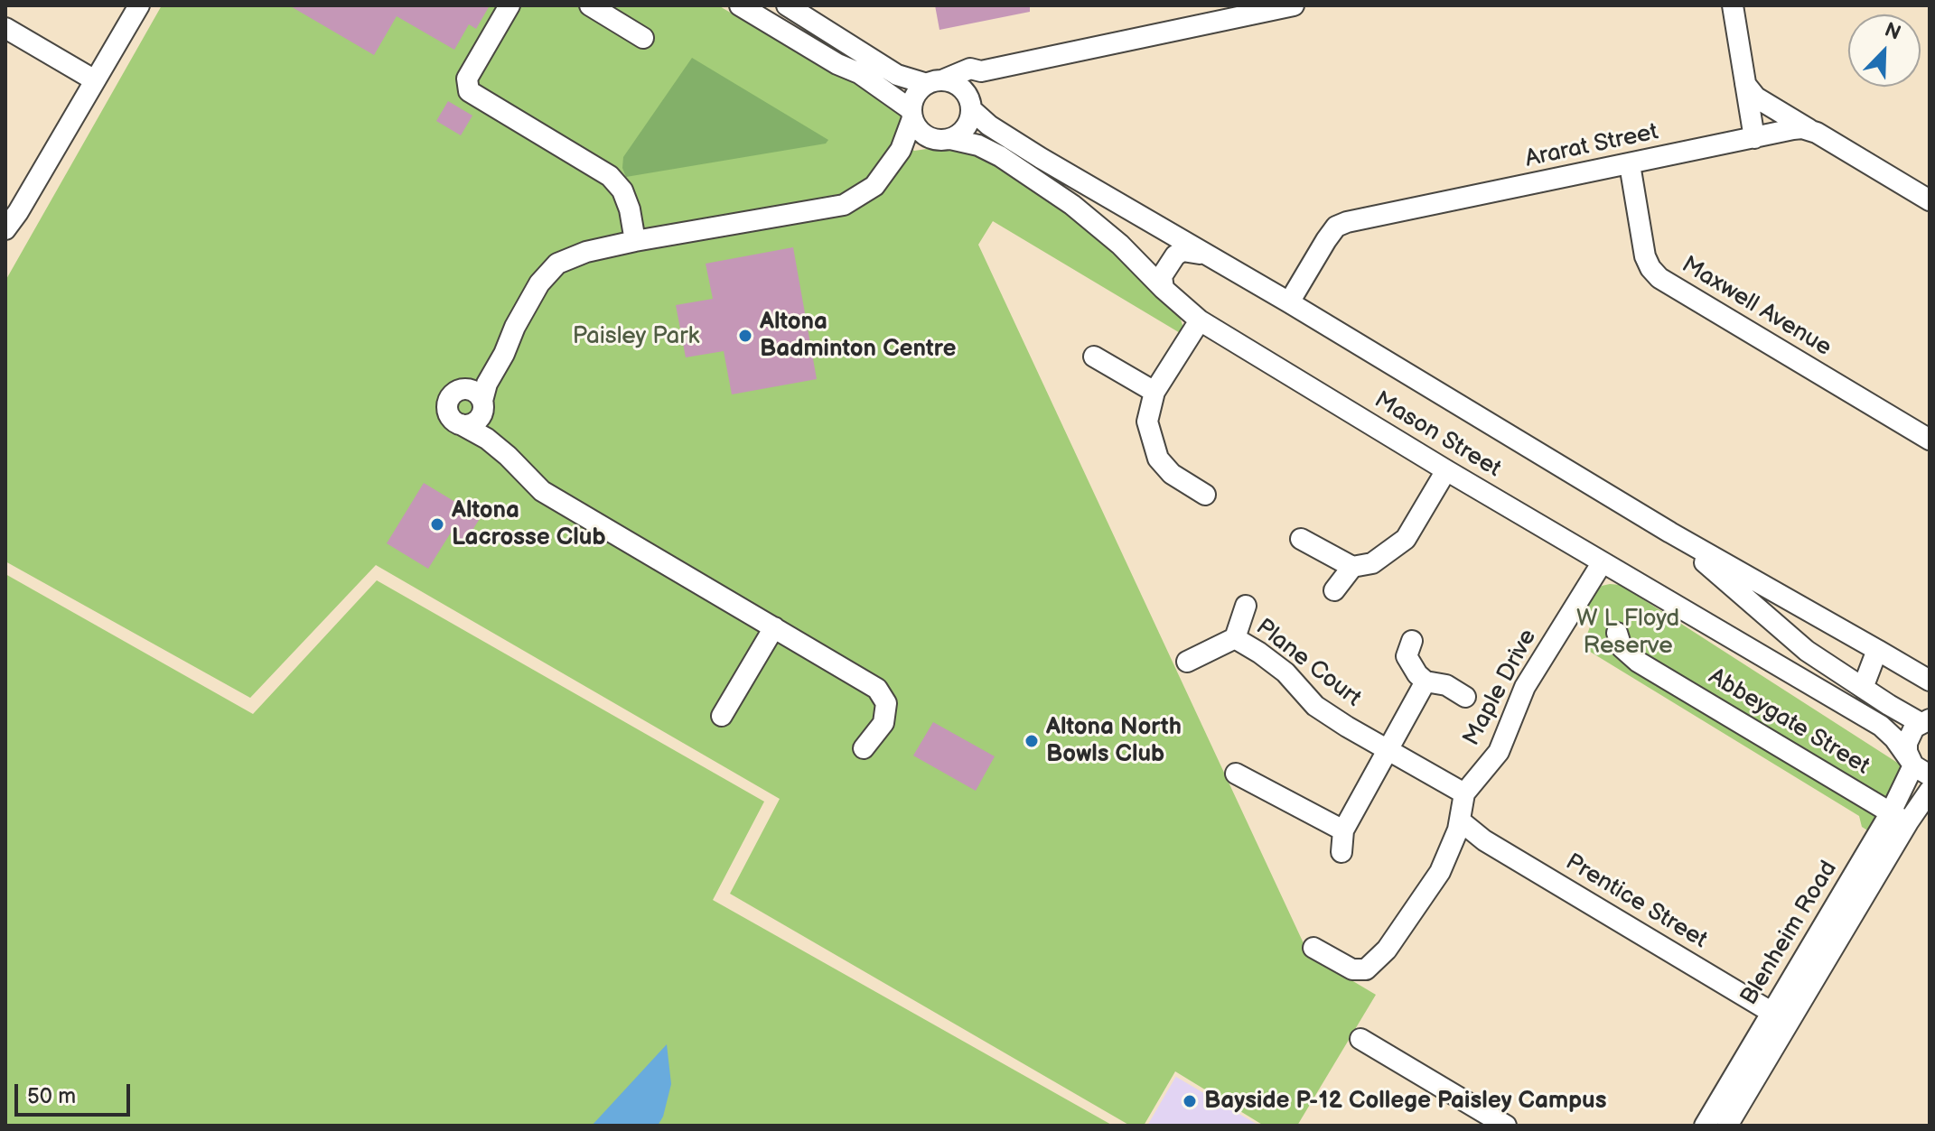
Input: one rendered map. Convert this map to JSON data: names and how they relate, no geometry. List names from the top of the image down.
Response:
{
  "streets": {
    "street": [
      "Ararat Street",
      "Maxwell Avenue",
      "Mason Street",
      "Plane Court",
      "Maple Drive",
      "Abbeygate Street",
      "Prentice Street",
      "Blenheim Road"
    ]
  },
  "crossings": [
    ["Ararat Street", "Maxwell Avenue"],
    ["Ararat Street", "Mason Street"],
    ["Mason Street", "Maple Drive"],
    ["Mason Street", "Blenheim Road"],
    ["Plane Court", "Maple Drive"],
    ["Abbeygate Street", "Blenheim Road"],
    ["Prentice Street", "Blenheim Road"]
  ],
  "parks": ["Paisley Park", "W L Floyd Reserve"],
  "places": [
    "Altona Badminton Centre",
    "Altona Lacrosse Club",
    "Altona North Bowls Club",
    "Bayside P-12 College Paisley Campus"
  ],
  "scale_bar": "50 m",
  "north": "top right"
}
